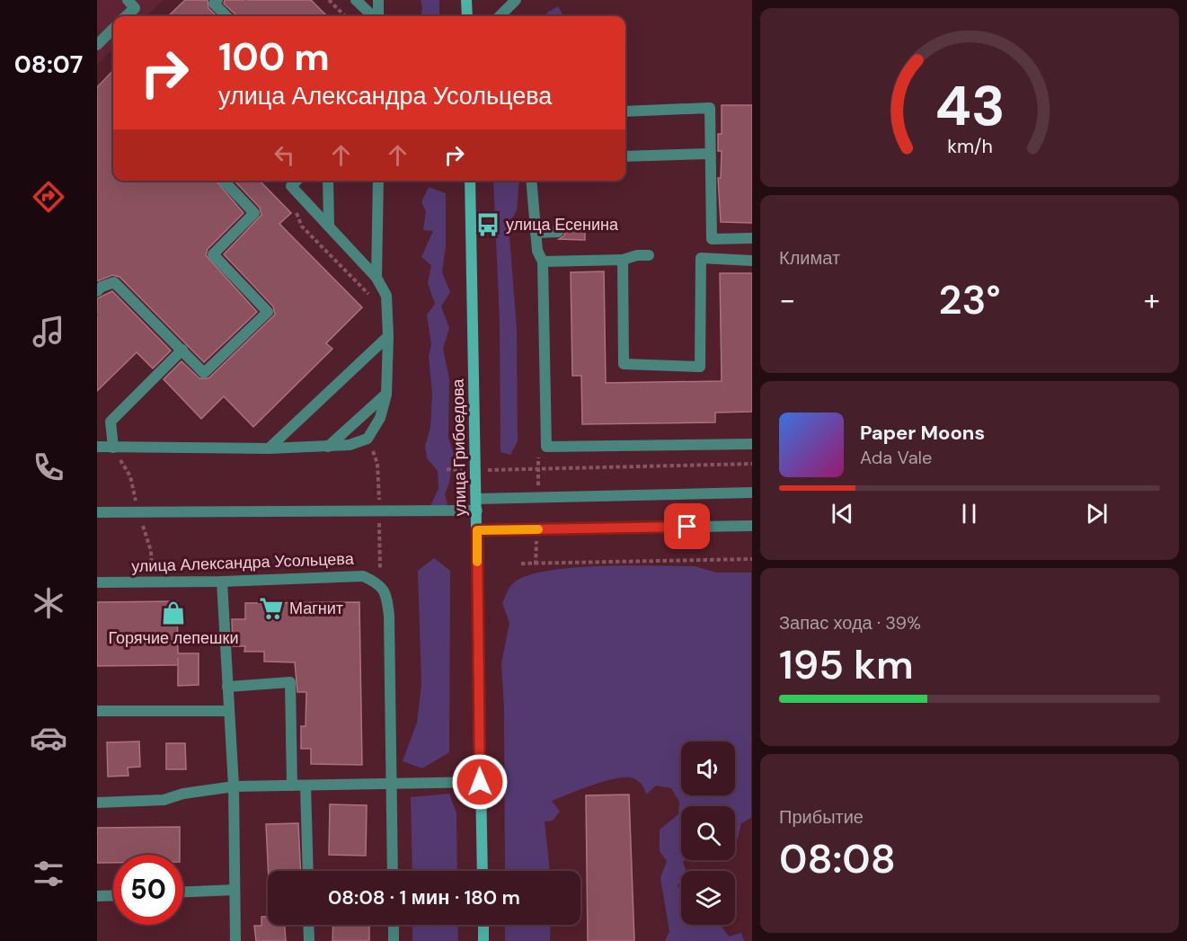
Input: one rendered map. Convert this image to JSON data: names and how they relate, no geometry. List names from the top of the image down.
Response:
{
  "streets": {
    "main road": ["улица Грибоедова"],
    "street": ["улица Александра Усольцева"]
  },
  "places": {
    "bus stop": ["улица Есенина"],
    "supermarket": ["Магнит"],
    "shop": ["Горячие лепешки"]
  },
  "page": {
    "tabs": "08:07",
    "turn": ["100 m", "улица Александра Усольцева"],
    "tile": [
      "Климат",
      ["Запас хода · 39%", "195 km"],
      ["Прибытие", "08:08"]
    ],
    "heat": ["−", "23°", "+"],
    "song": ["Paper Moons", "Ada Vale"],
    "limit": "50",
    "trip": "08:08 · 1 мин · 180 m",
    "gauge": ["43", "km/h"]
  }
}
